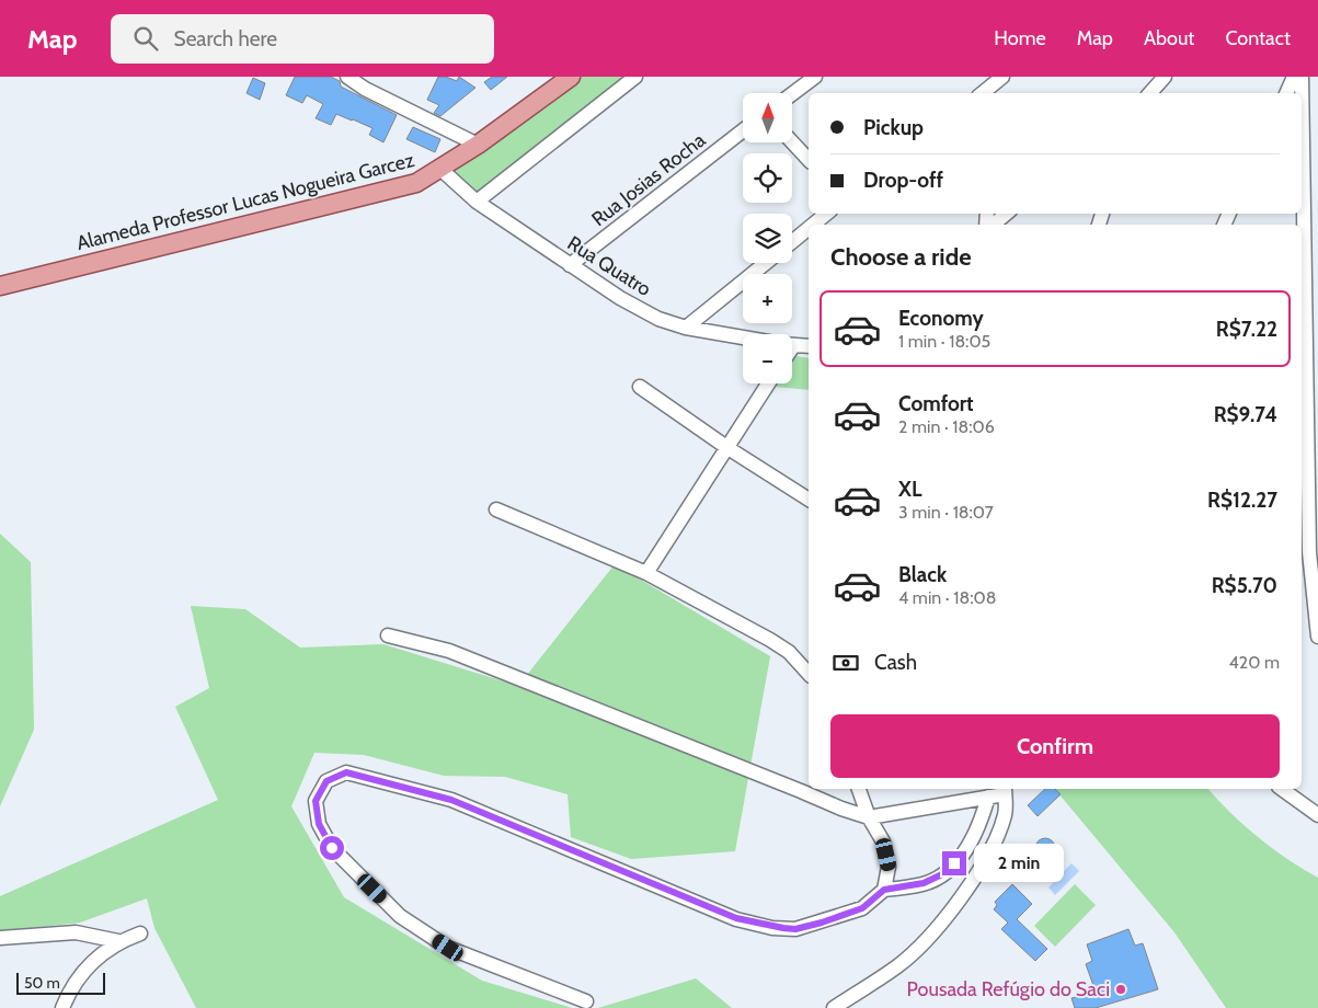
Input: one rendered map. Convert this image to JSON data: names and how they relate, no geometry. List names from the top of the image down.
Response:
{
  "streets": {
    "main road": ["Alameda Professor Lucas Nogueira Garcez"],
    "street": ["Rua Josias Rocha", "Rua Quatro"]
  },
  "crossings": [
    ["Rua Josias Rocha", "Rua Quatro"],
    ["Alameda Professor Lucas Nogueira Garcez", "Rua Quatro"]
  ],
  "places": ["Pousada Refúgio do Saci"],
  "scale_bar": "50 m",
  "north": "top",
  "page": {
    "header": "Map",
    "search": "Search here",
    "nav": [
      "Home",
      "Map",
      "About",
      "Contact"
    ],
    "map_buttons": ["+", "−"],
    "banner": ["Pickup", "Drop-off"],
    "heading": "Choose a ride",
    "list": [
      {
        "name": "Economy",
        "note": "1 min · 18:05",
        "value": "R$7.22"
      },
      {
        "name": "Comfort",
        "note": "2 min · 18:06",
        "value": "R$9.74"
      },
      {
        "name": "XL",
        "note": "3 min · 18:07",
        "value": "R$12.27"
      },
      {
        "name": "Black",
        "note": "4 min · 18:08",
        "value": "R$5.70"
      }
    ],
    "pay": ["Cash", "420 m"],
    "buttons": "Confirm",
    "bubble": "2 min",
    "scale": "50 m"
  }
}
